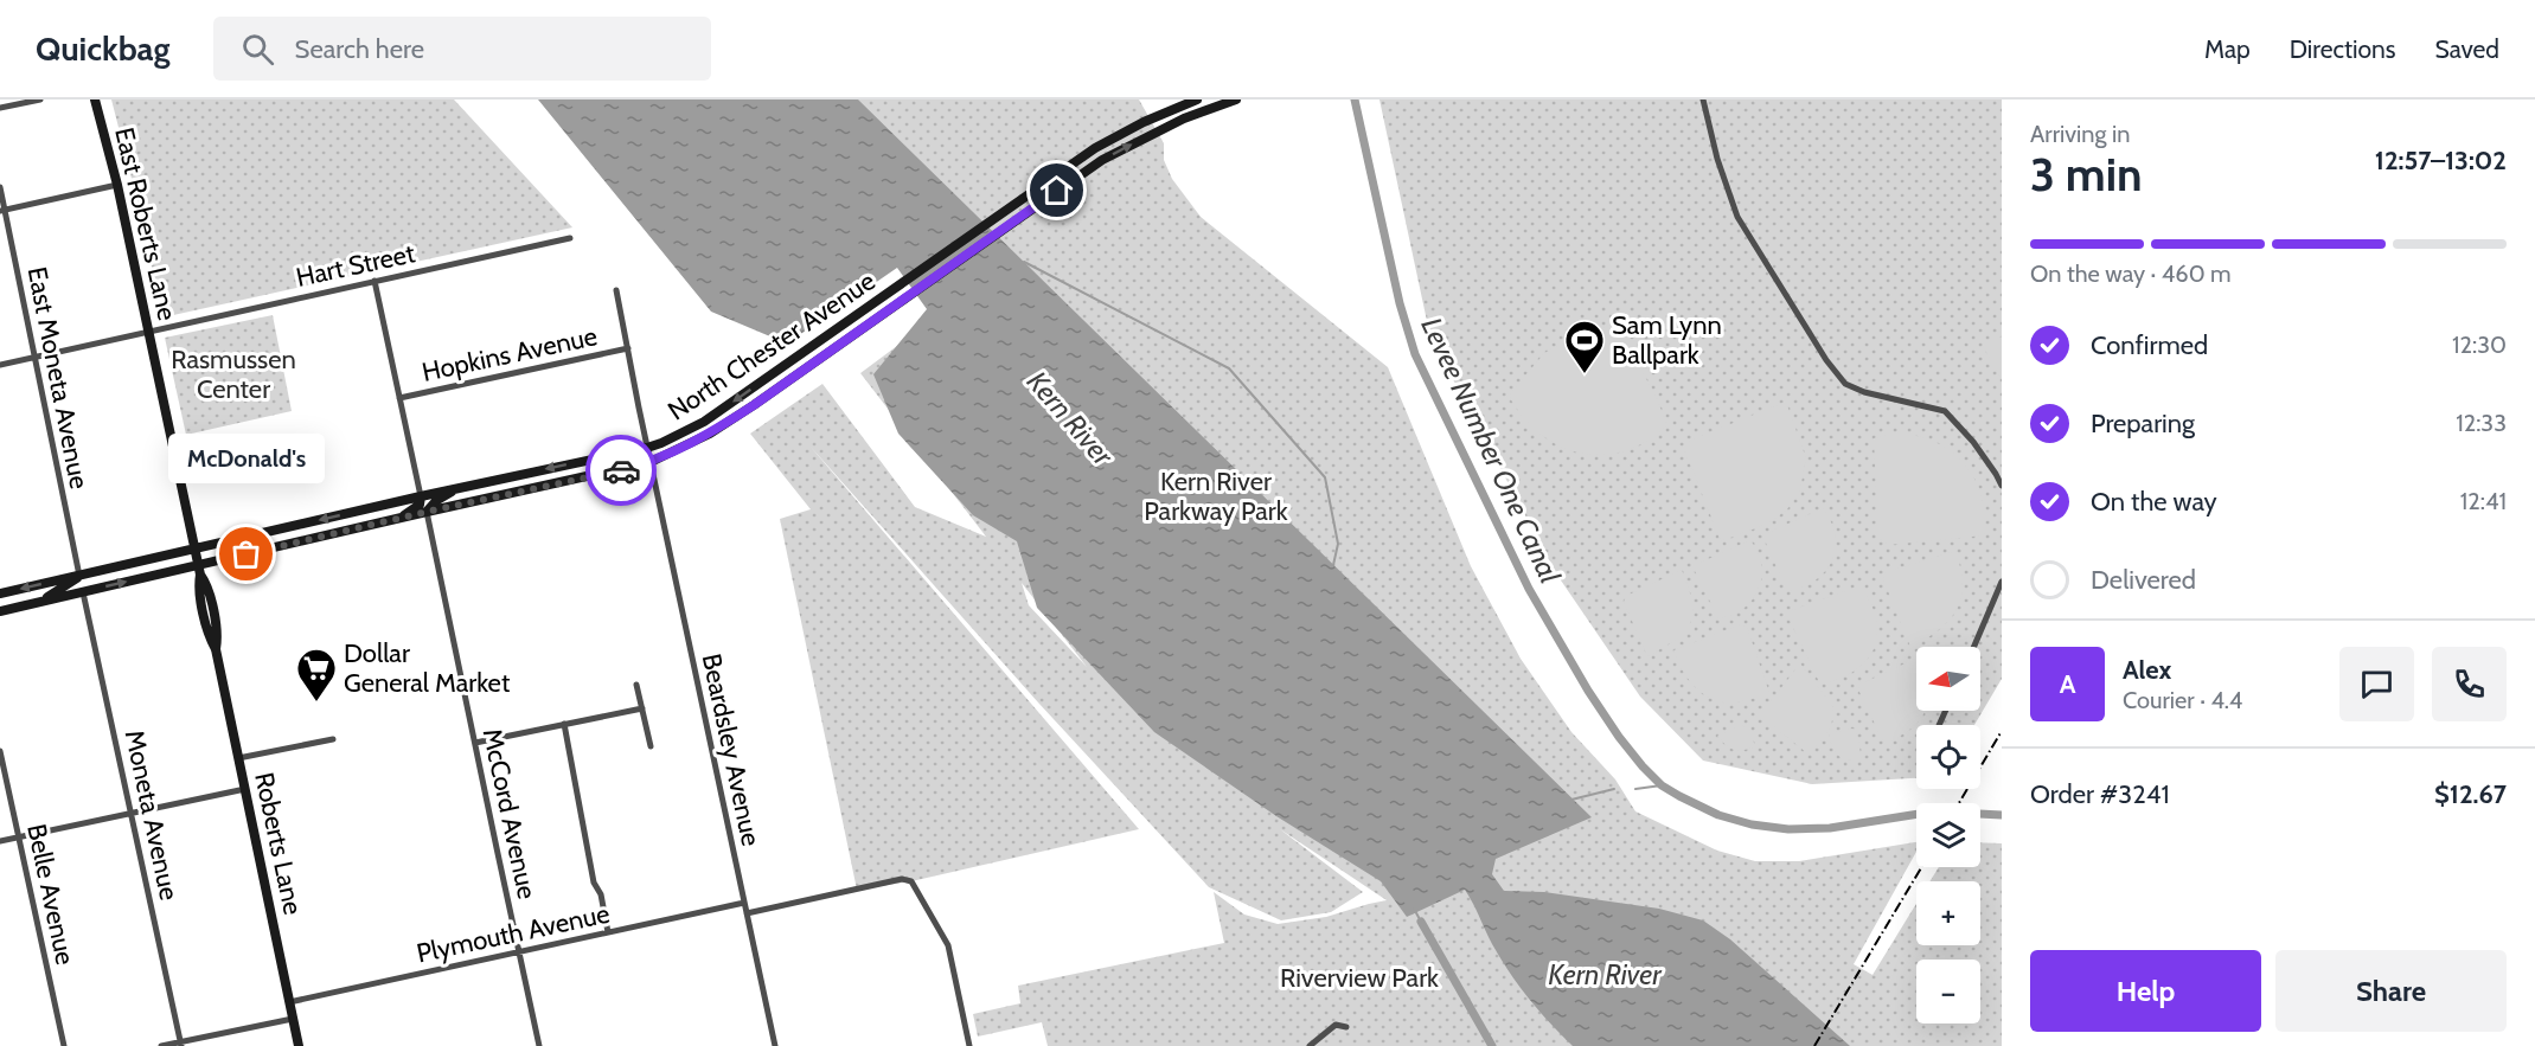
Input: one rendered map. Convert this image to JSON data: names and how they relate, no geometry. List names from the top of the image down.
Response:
{
  "streets": {
    "main road": ["East Roberts Lane", "North Chester Avenue", "Roberts Lane"],
    "street": [
      "Hart Street",
      "Hopkins Avenue",
      "East Moneta Avenue",
      "Beardsley Avenue",
      "McCord Avenue",
      "Moneta Avenue",
      "Belle Avenue",
      "Plymouth Avenue"
    ]
  },
  "crossings": [
    ["East Roberts Lane", "Hart Street"],
    ["East Roberts Lane", "North Chester Avenue"],
    ["East Roberts Lane", "Roberts Lane"],
    ["Hart Street", "East Moneta Avenue"],
    ["North Chester Avenue", "East Moneta Avenue"],
    ["North Chester Avenue", "Beardsley Avenue"],
    ["North Chester Avenue", "McCord Avenue"],
    ["North Chester Avenue", "Moneta Avenue"],
    ["North Chester Avenue", "Roberts Lane"],
    ["Hopkins Avenue", "Beardsley Avenue"],
    ["Beardsley Avenue", "Plymouth Avenue"],
    ["McCord Avenue", "Plymouth Avenue"],
    ["Roberts Lane", "Plymouth Avenue"]
  ],
  "water": ["Kern River", "Levee Number One Canal"],
  "parks": ["Rasmussen Center", "Kern River Parkway Park", "Riverview Park"],
  "places": {
    "sports": ["Sam Lynn Ballpark"],
    "other": ["McDonald's"],
    "supermarket": ["Dollar General Market"]
  },
  "north": "left",
  "page": {
    "header": "Quickbag",
    "search": "Search here",
    "nav": ["Map", "Directions", "Saved"],
    "heading": ["3 min", "Arriving in", "12:57–13:02"],
    "panel": [
      "Alex",
      "Courier · 4.4",
      "Order #3241",
      "$12.67"
    ],
    "bar": "On the way · 460 m",
    "list": [
      ["Confirmed", "12:30"],
      ["Preparing", "12:33"],
      ["On the way", "12:41"],
      "Delivered"
    ],
    "bubble": "McDonald's",
    "map_buttons": ["+", "−"],
    "round": "A",
    "buttons": ["Help", "Share"]
  }
}
